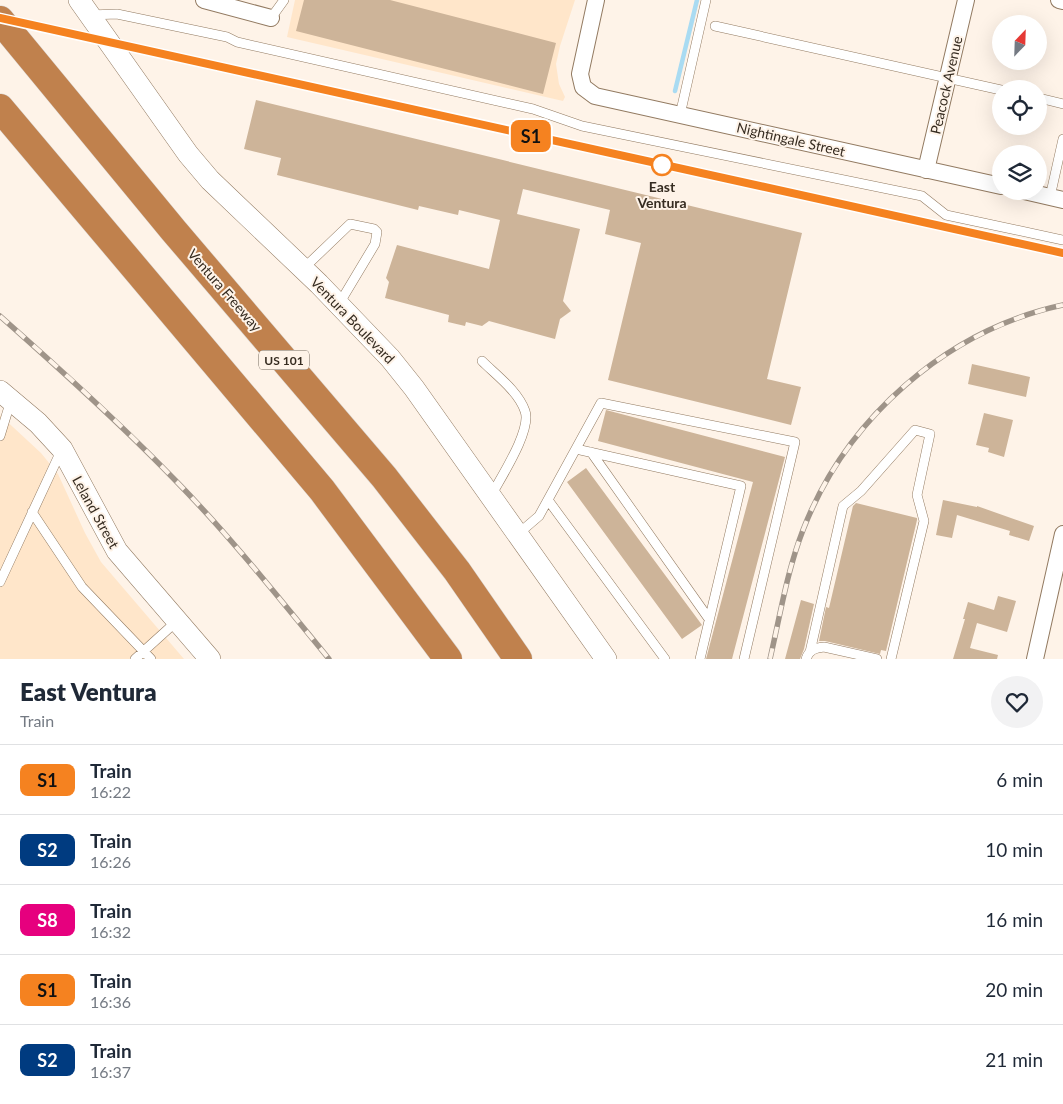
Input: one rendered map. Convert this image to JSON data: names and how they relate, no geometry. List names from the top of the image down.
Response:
{
  "streets": {
    "highway": ["Ventura Freeway", "US 101"],
    "street": [
      "Peacock Avenue",
      "Nightingale Street",
      "Ventura Boulevard",
      "Leland Street"
    ]
  },
  "crossings": [
    ["Peacock Avenue", "Nightingale Street"]
  ],
  "places": ["East Ventura"],
  "north": "top right",
  "page": {
    "on_map": "S1",
    "heading": ["East Ventura", "Train"],
    "list": [
      {
        "mark": "S1",
        "name": "Train",
        "note": "16:22",
        "value": "6 min"
      },
      {
        "mark": "S2",
        "name": "Train",
        "note": "16:26",
        "value": "10 min"
      },
      {
        "mark": "S8",
        "name": "Train",
        "note": "16:32",
        "value": "16 min"
      },
      {
        "mark": "S1",
        "name": "Train",
        "note": "16:36",
        "value": "20 min"
      },
      {
        "mark": "S2",
        "name": "Train",
        "note": "16:37",
        "value": "21 min"
      }
    ]
  }
}
